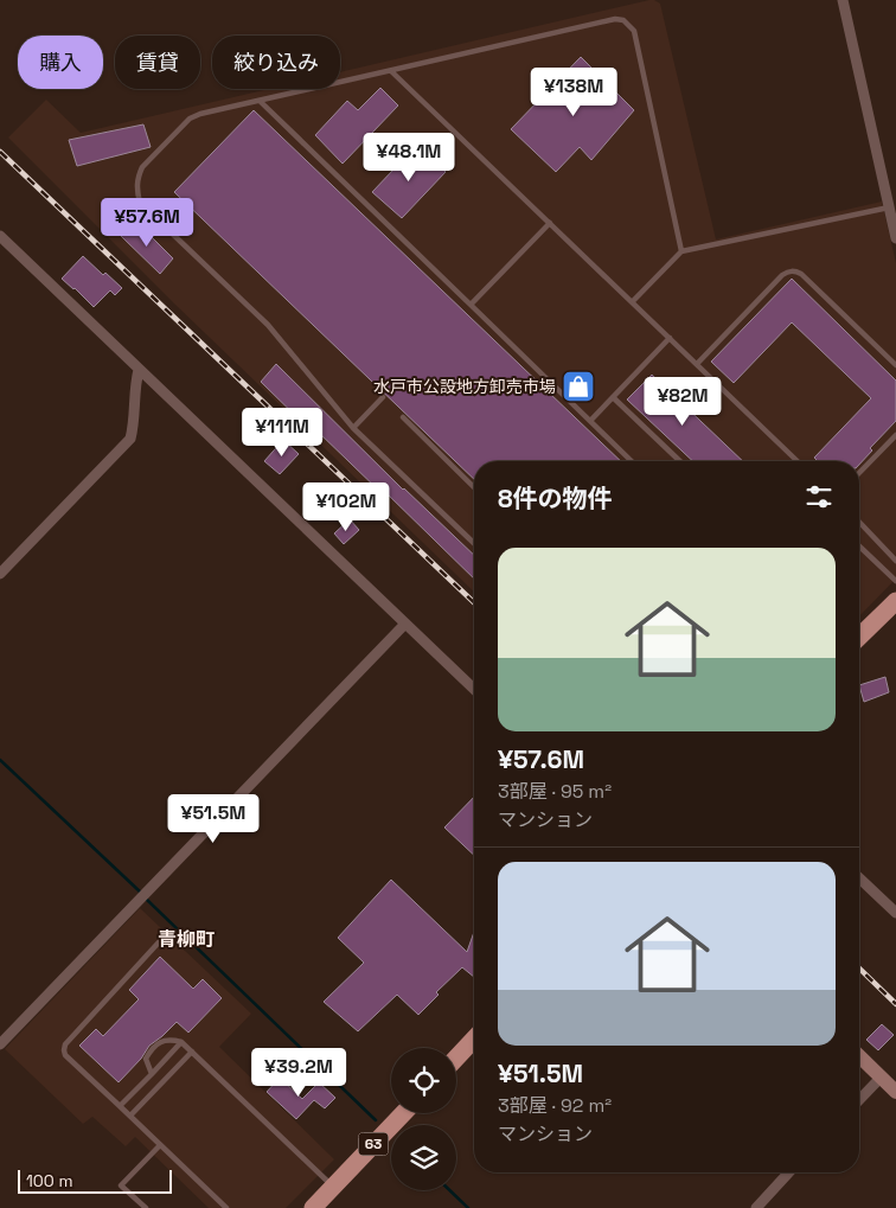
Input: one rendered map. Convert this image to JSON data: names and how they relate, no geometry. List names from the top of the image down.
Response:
{
  "streets": {
    "main road": ["63"]
  },
  "districts": ["青柳町"],
  "places": {
    "shop": ["水戸市公設地方卸売市場"]
  },
  "scale_bar": "100 m",
  "page": {
    "chip": ["購入", "賃貸", "絞り込み"],
    "price": [
      "¥138M",
      "¥48.1M",
      "¥57.6M",
      "¥82M",
      "¥111M",
      "¥102M",
      "¥51.5M",
      "¥39.2M"
    ],
    "heading": "8件の物件",
    "list": [
      {
        "name": "¥57.6M",
        "note": "3部屋 · 95 m² · マンション"
      },
      {
        "name": "¥51.5M",
        "note": "3部屋 · 92 m² · マンション"
      }
    ],
    "scale": "100 m"
  }
}
